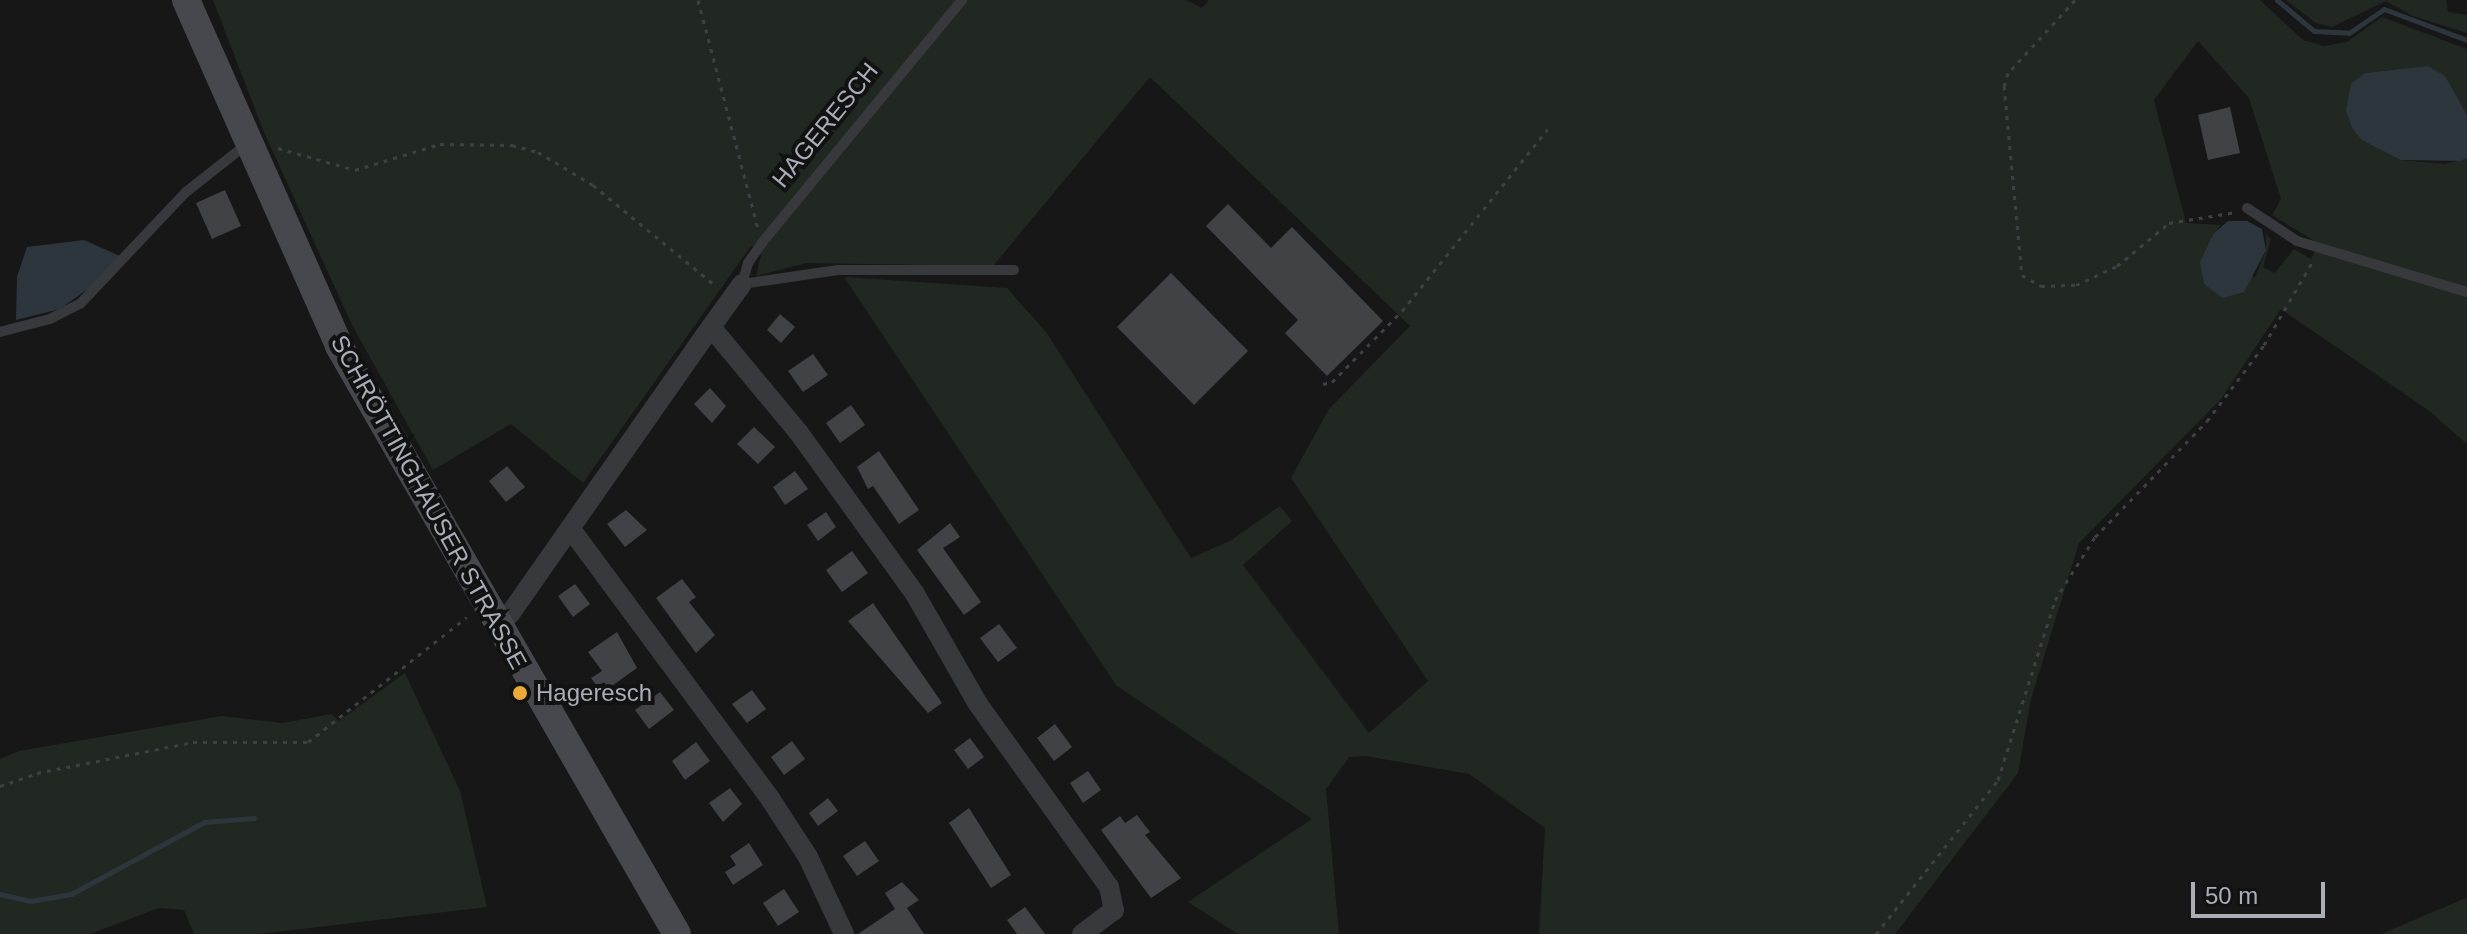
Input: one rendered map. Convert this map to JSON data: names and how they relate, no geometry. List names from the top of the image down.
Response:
{
  "streets": {
    "main road": ["SCHRÖTTINGHAUSER STRASSE"],
    "street": ["HAGERESCH"]
  },
  "crossings": [
    ["HAGERESCH", "SCHRÖTTINGHAUSER STRASSE"]
  ],
  "places": ["Hageresch"],
  "scale_bar": "50 m"
}
